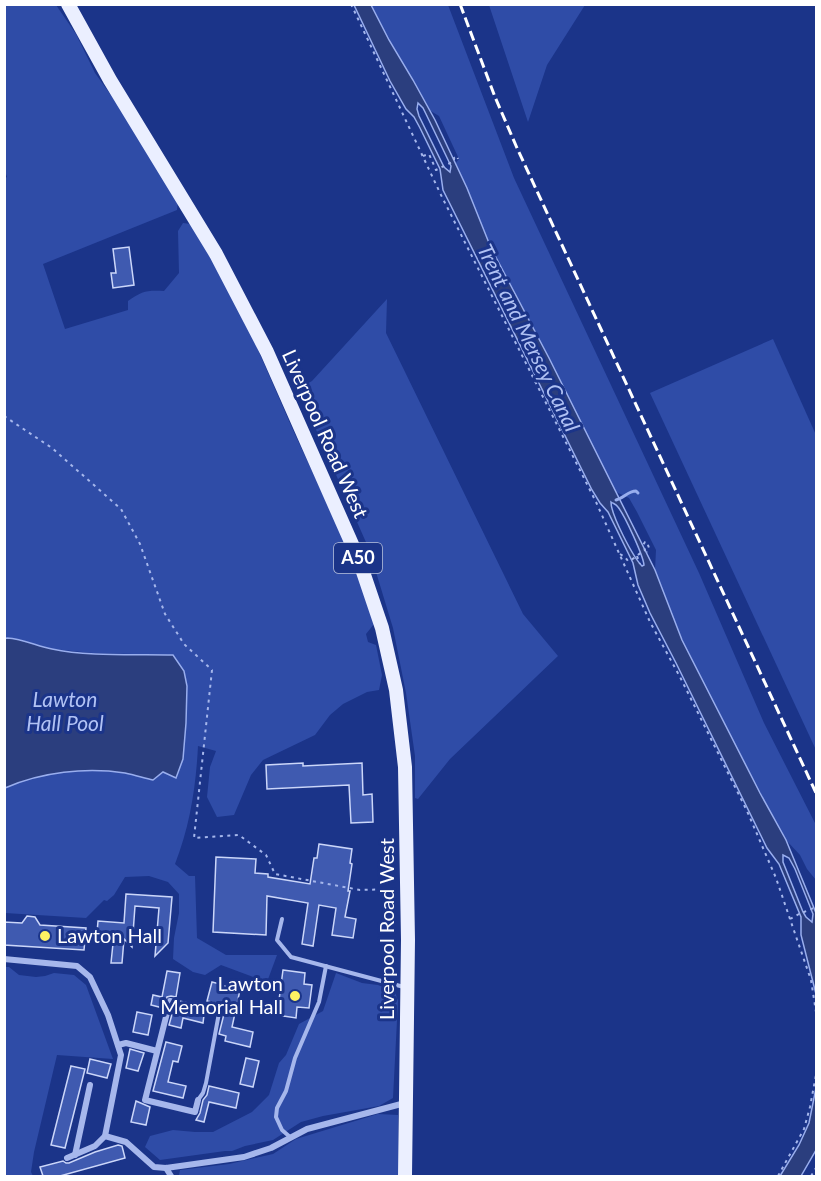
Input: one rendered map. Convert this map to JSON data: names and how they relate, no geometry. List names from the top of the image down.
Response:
{
  "streets": {
    "main road": ["Liverpool Road West", "A50"]
  },
  "water": ["Trent and Mersey Canal", "Lawton Hall Pool"],
  "places": ["Lawton Hall", "Lawton Memorial Hall"]
}
